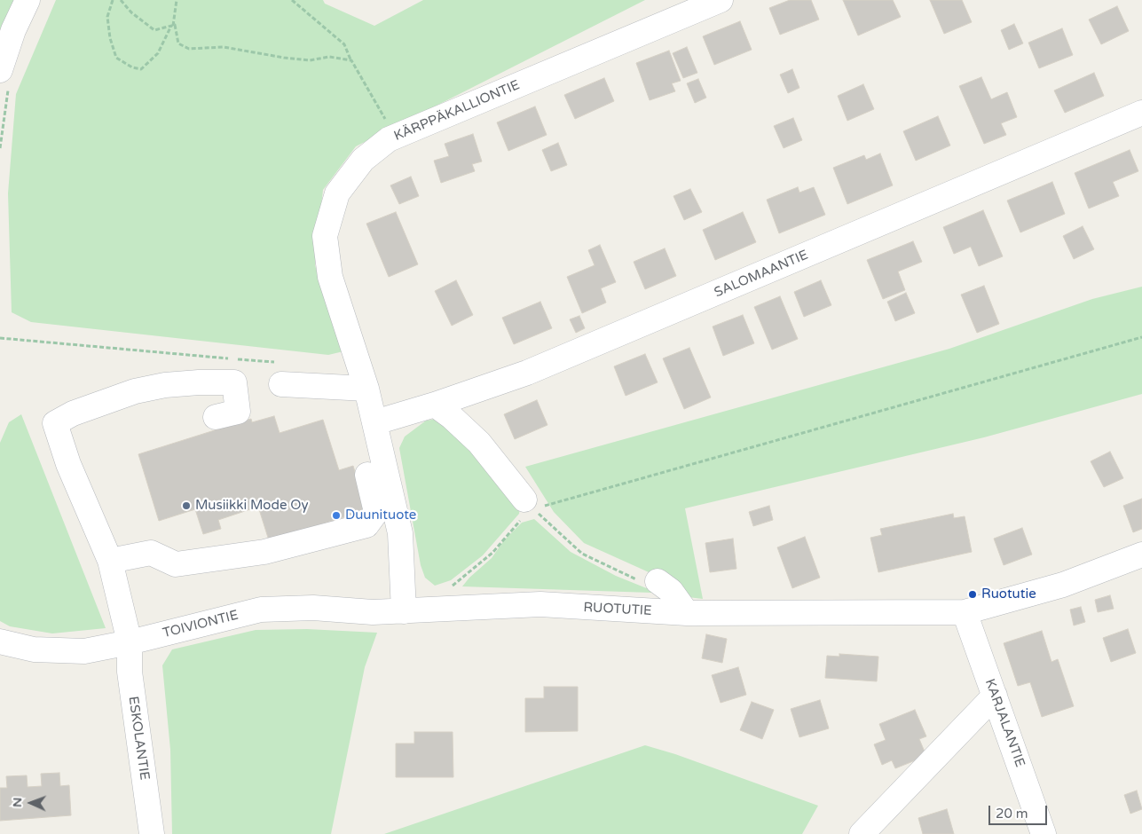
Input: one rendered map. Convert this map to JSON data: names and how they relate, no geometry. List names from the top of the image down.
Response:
{
  "streets": {
    "street": [
      "KÄRPPÄKALLIONTIE",
      "SALOMAANTIE",
      "RUOTUTIE",
      "TOIVIONTIE",
      "KARJALANTIE",
      "ESKOLANTIE"
    ]
  },
  "crossings": [
    ["KÄRPPÄKALLIONTIE", "SALOMAANTIE"],
    ["KÄRPPÄKALLIONTIE", "RUOTUTIE"],
    ["KÄRPPÄKALLIONTIE", "TOIVIONTIE"],
    ["RUOTUTIE", "TOIVIONTIE"],
    ["RUOTUTIE", "KARJALANTIE"],
    ["TOIVIONTIE", "ESKOLANTIE"]
  ],
  "places": ["Musiikki Mode Oy", "Duunituote", "Ruotutie"],
  "scale_bar": "20 m",
  "north": "left"
}
